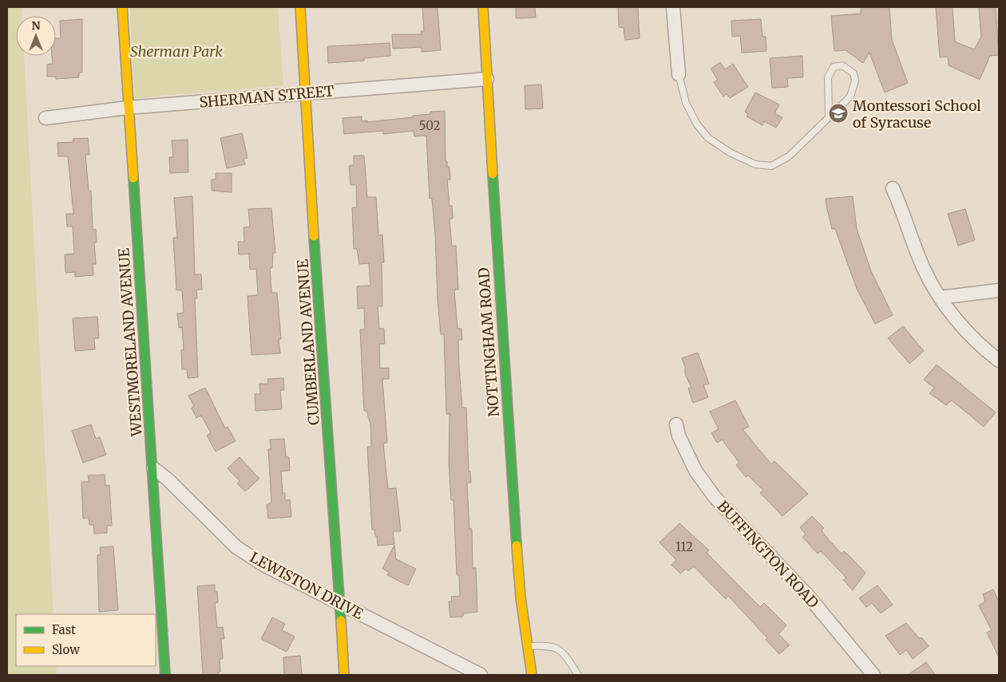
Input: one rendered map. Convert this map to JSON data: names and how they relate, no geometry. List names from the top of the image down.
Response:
{
  "streets": {
    "street": [
      "SHERMAN STREET",
      "WESTMORELAND AVENUE",
      "CUMBERLAND AVENUE",
      "NOTTINGHAM ROAD",
      "BUFFINGTON ROAD",
      "LEWISTON DRIVE"
    ]
  },
  "crossings": [
    ["SHERMAN STREET", "WESTMORELAND AVENUE"],
    ["SHERMAN STREET", "CUMBERLAND AVENUE"],
    ["SHERMAN STREET", "NOTTINGHAM ROAD"],
    ["WESTMORELAND AVENUE", "LEWISTON DRIVE"],
    ["CUMBERLAND AVENUE", "LEWISTON DRIVE"]
  ],
  "parks": ["Sherman Park"],
  "places": {
    "school or university": ["Montessori School of Syracuse"]
  },
  "house_numbers": ["502", "112"],
  "legend": ["Fast", "Slow"],
  "north": "top"
}
